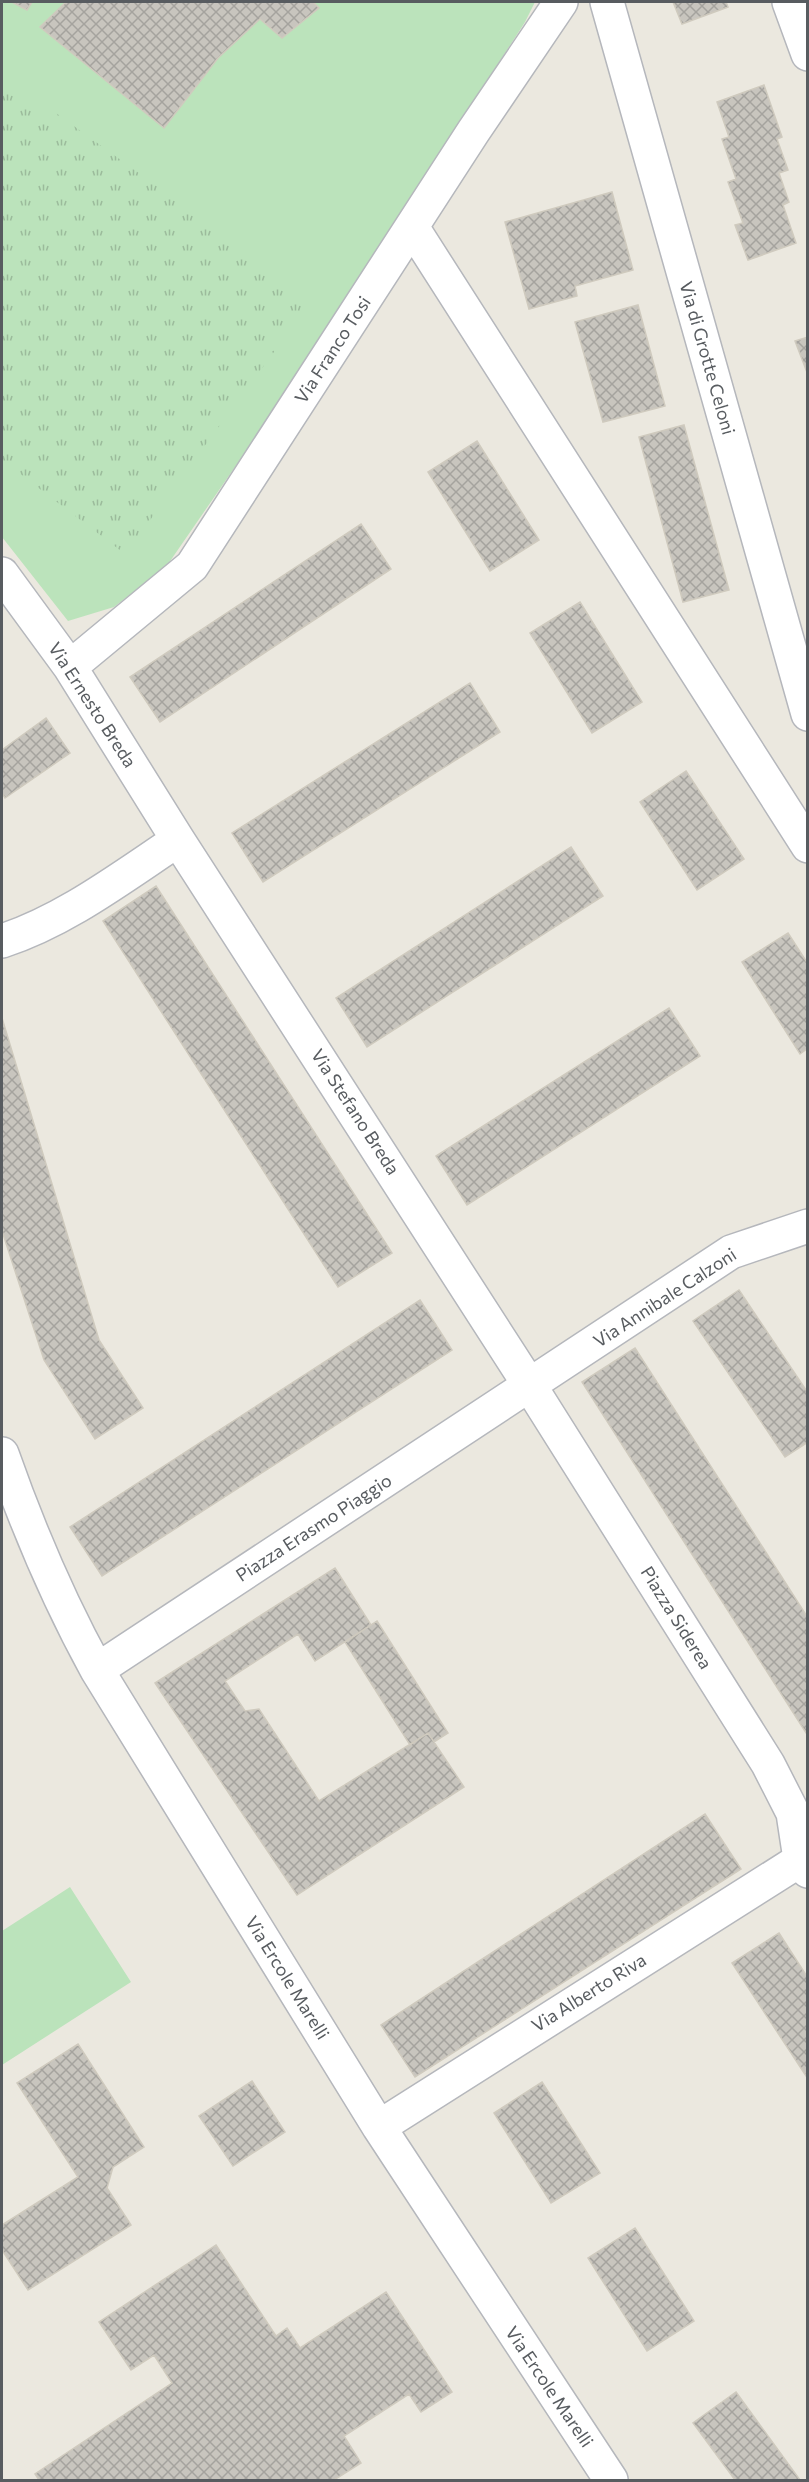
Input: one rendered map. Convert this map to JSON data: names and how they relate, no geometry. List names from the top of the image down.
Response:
{
  "streets": {
    "street": [
      "Via Franco Tosi",
      "Via di Grotte Celoni",
      "Via Ernesto Breda",
      "Via Stefano Breda",
      "Via Annibale Calzoni",
      "Piazza Erasmo Piaggio",
      "Piazza Siderea",
      "Via Ercole Marelli",
      "Via Alberto Riva"
    ]
  },
  "crossings": [
    ["Via Franco Tosi", "Via Ernesto Breda"],
    ["Via Ernesto Breda", "Via Stefano Breda"],
    ["Via Stefano Breda", "Via Annibale Calzoni"],
    ["Via Stefano Breda", "Piazza Erasmo Piaggio"],
    ["Via Stefano Breda", "Piazza Siderea"],
    ["Via Annibale Calzoni", "Piazza Erasmo Piaggio"],
    ["Via Annibale Calzoni", "Piazza Siderea"],
    ["Piazza Erasmo Piaggio", "Piazza Siderea"],
    ["Piazza Erasmo Piaggio", "Via Ercole Marelli"],
    ["Piazza Siderea", "Via Alberto Riva"],
    ["Via Ercole Marelli", "Via Alberto Riva"]
  ]
}
